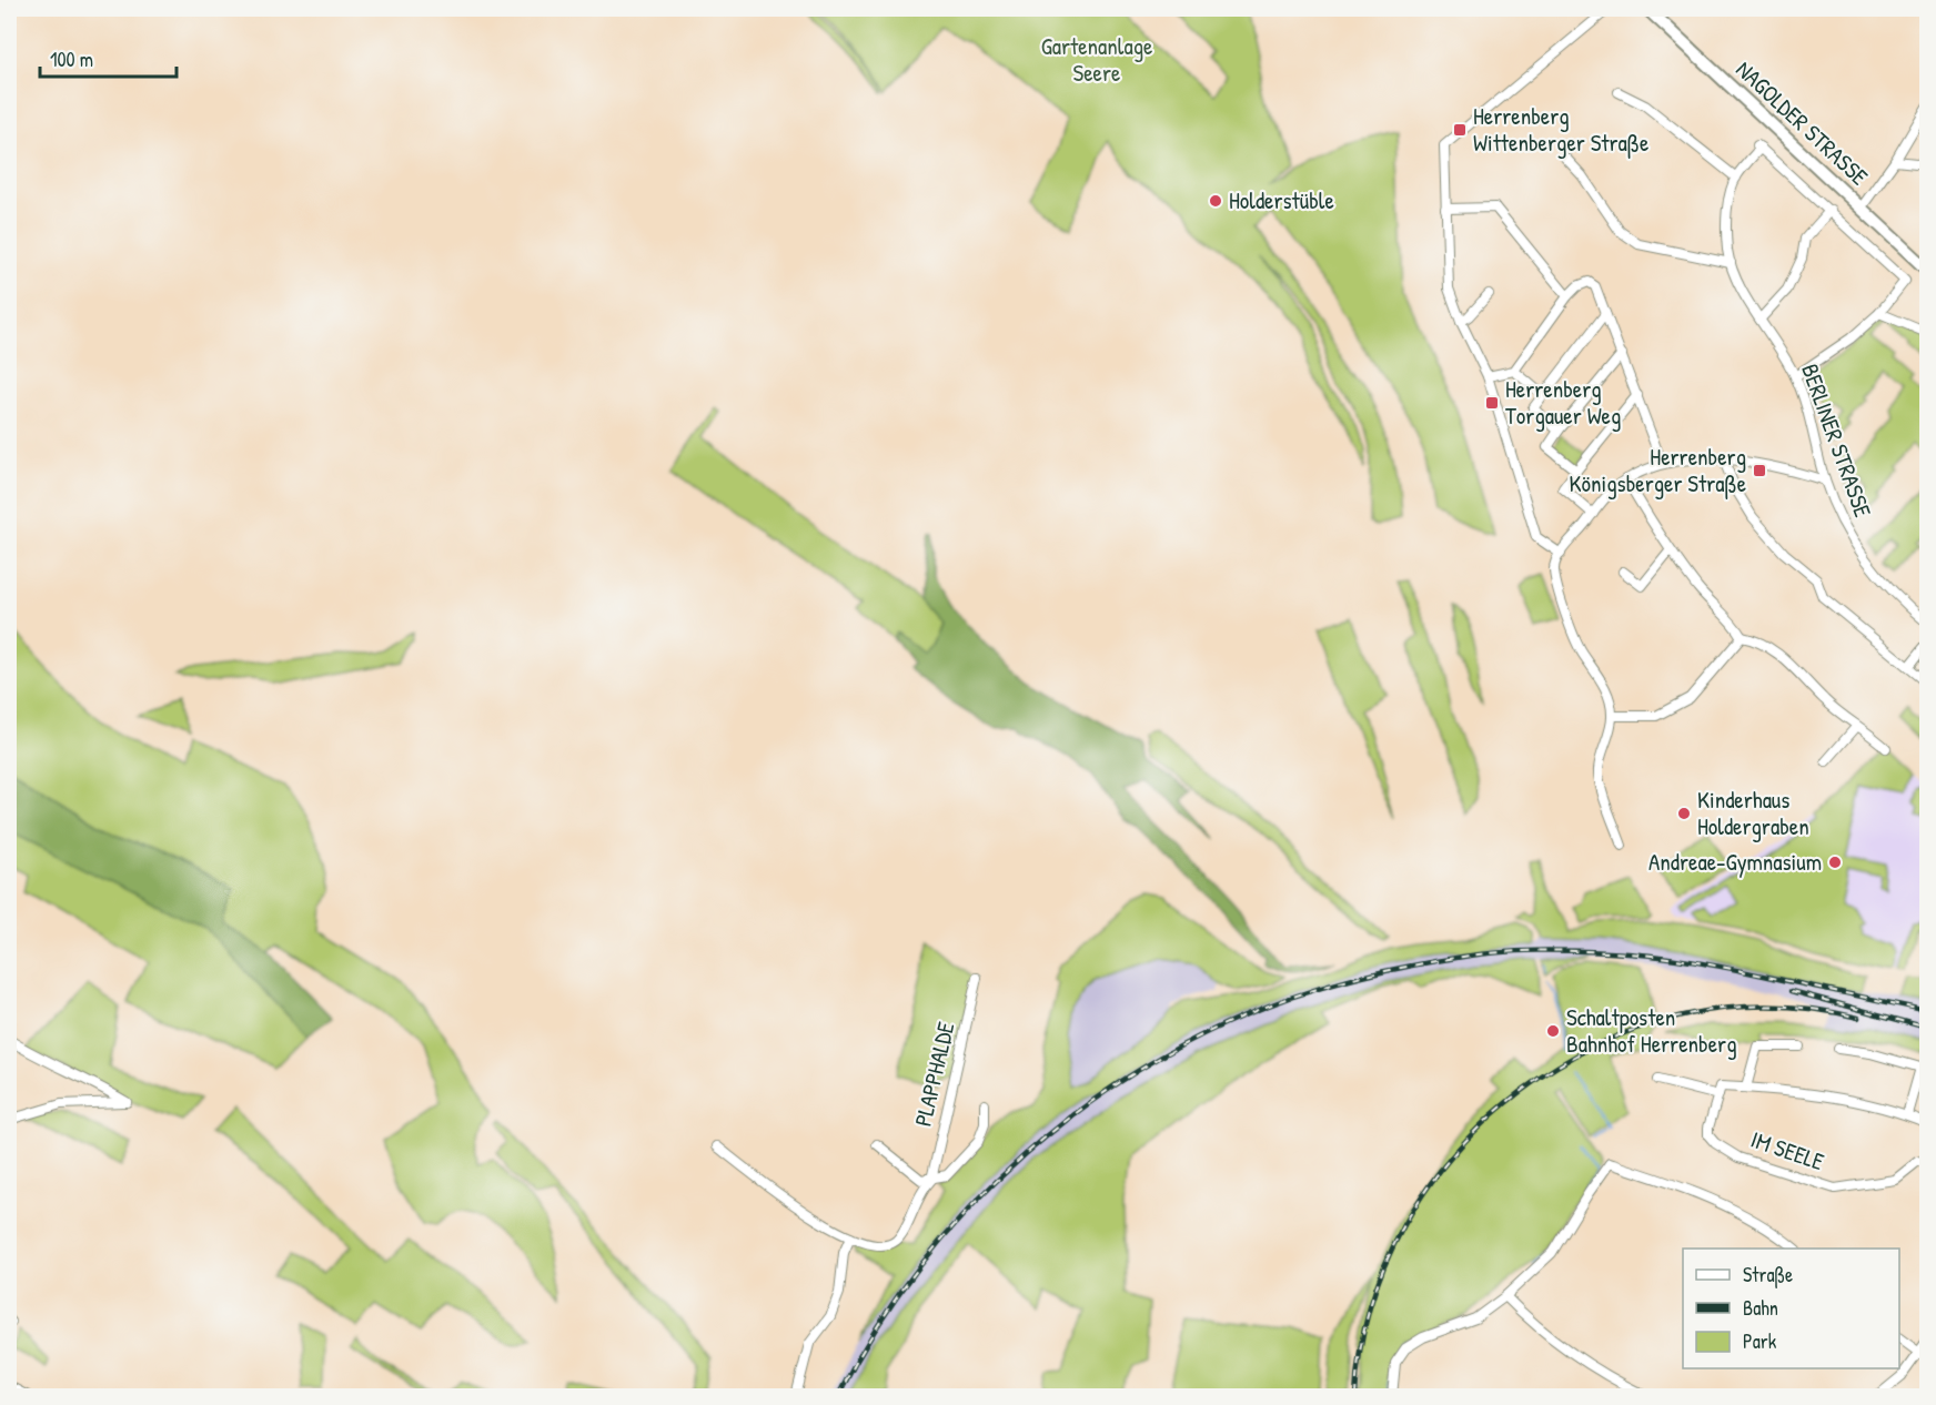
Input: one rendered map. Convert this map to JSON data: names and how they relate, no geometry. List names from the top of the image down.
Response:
{
  "streets": {
    "main road": ["NAGOLDER STRASSE"],
    "street": ["BERLINER STRASSE", "PLAPPHALDE", "IM SEELE"]
  },
  "parks": ["Gartenanlage Seere"],
  "places": {
    "transit": ["Herrenberg Wittenberger Straße", "Herrenberg Torgauer Weg", "Herrenberg Königsberger Straße"],
    "other": [
      "Holderstüble",
      "Kinderhaus Holdergraben",
      "Andreae-Gymnasium",
      "Schaltposten Bahnhof Herrenberg"
    ]
  },
  "legend": ["Straße", "Bahn", "Park"],
  "scale_bar": "100 m"
}
